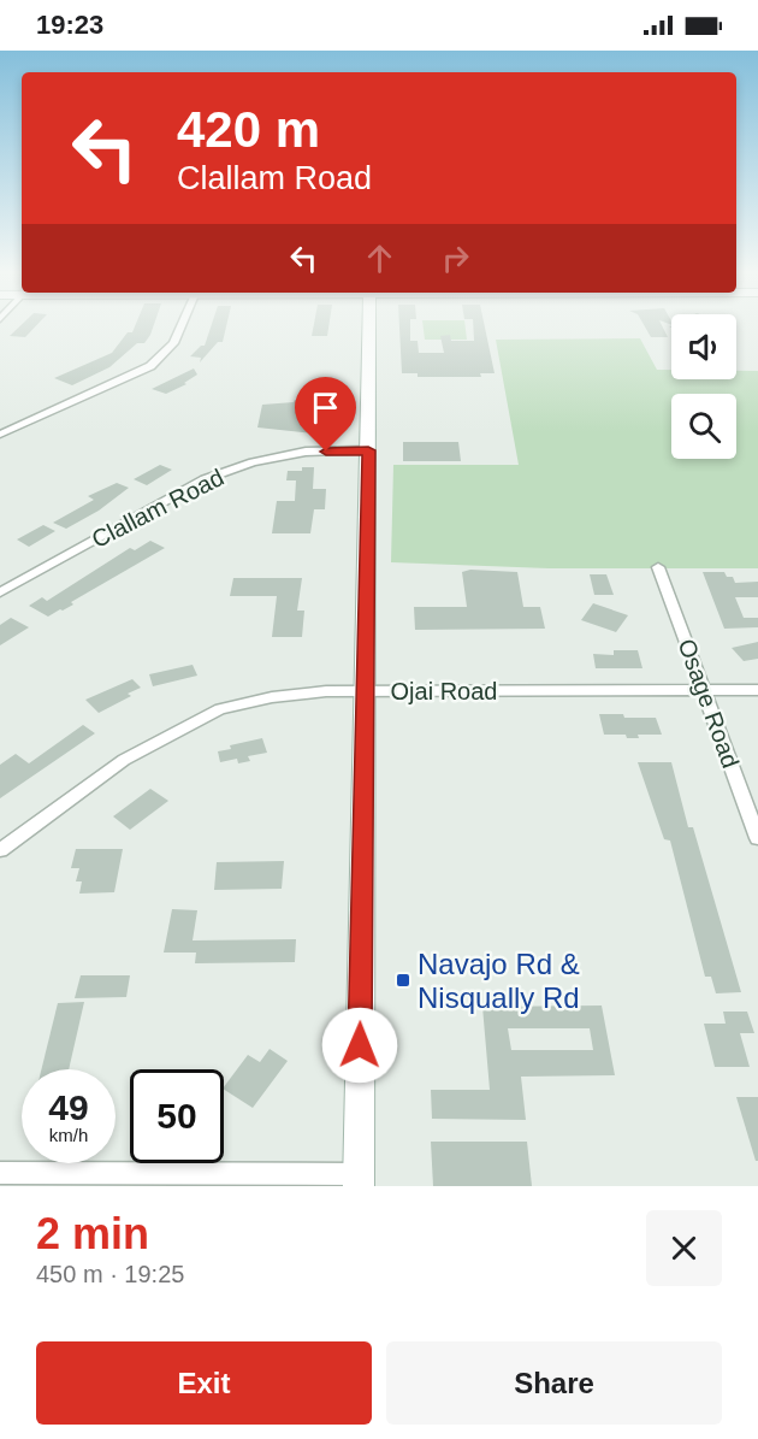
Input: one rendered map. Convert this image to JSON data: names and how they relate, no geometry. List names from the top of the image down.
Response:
{
  "streets": {
    "street": ["Clallam Road", "Ojai Road", "Osage Road"]
  },
  "crossings": [
    ["Ojai Road", "Osage Road"]
  ],
  "places": {
    "transit": ["Navajo Rd & Nisqually Rd"]
  },
  "page": {
    "status": "19:23",
    "turn": ["420 m", "Clallam Road"],
    "speed": "49 km/h",
    "limit": "50",
    "heading": ["2 min", "450 m · 19:25"],
    "buttons": ["Exit", "Share"]
  }
}
